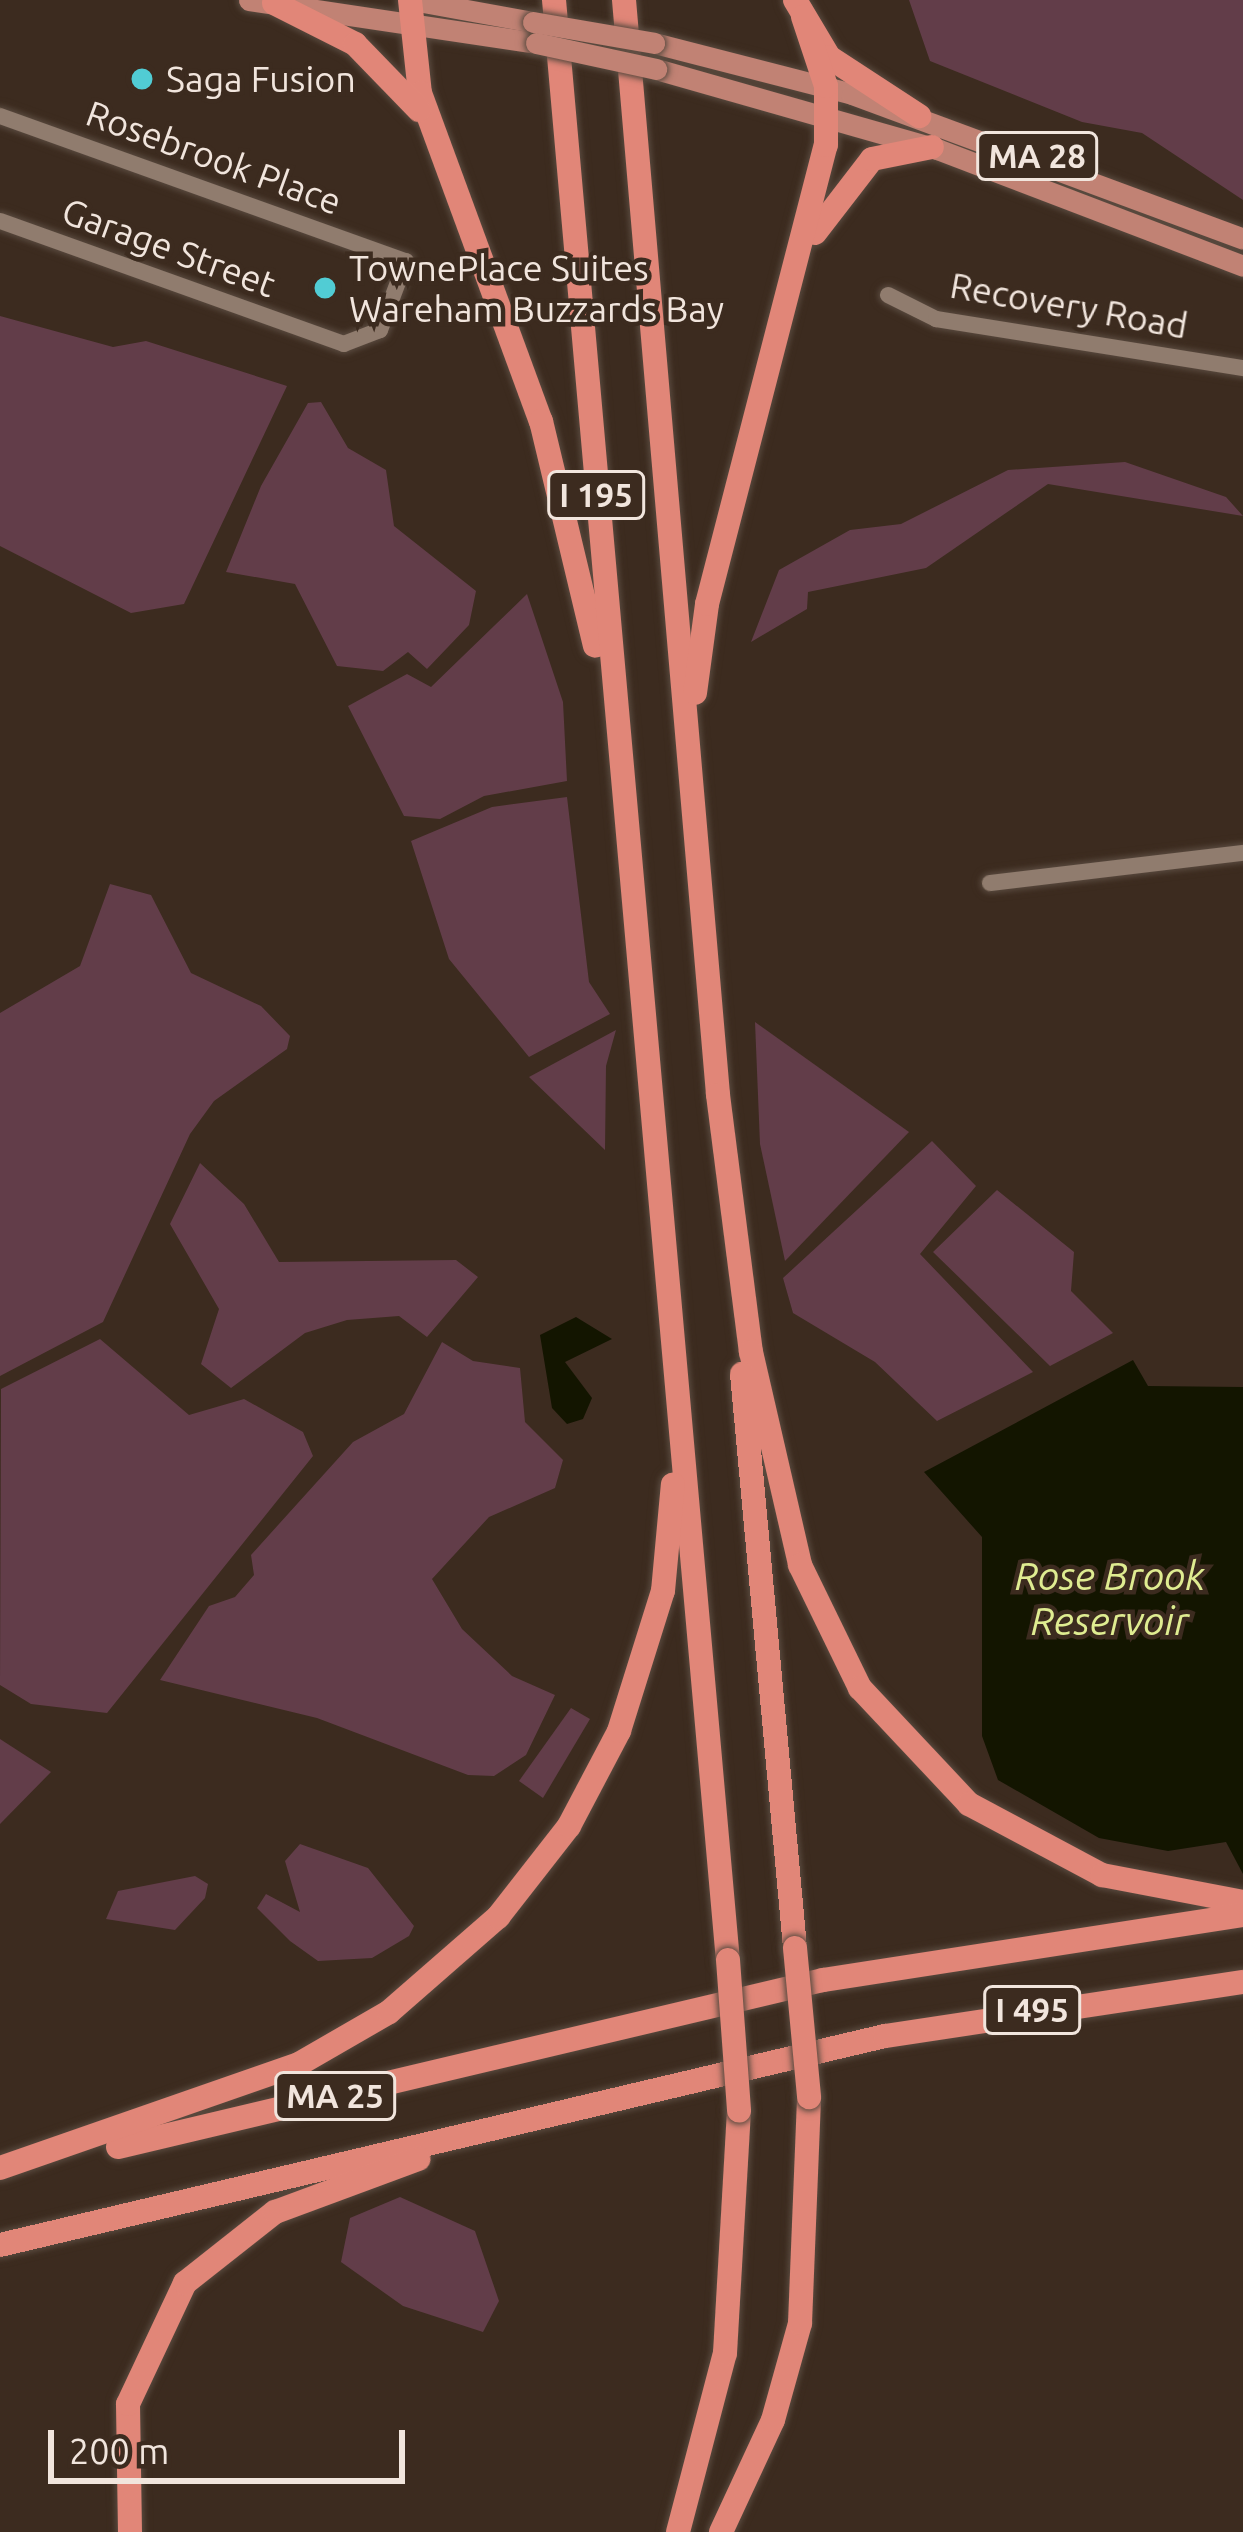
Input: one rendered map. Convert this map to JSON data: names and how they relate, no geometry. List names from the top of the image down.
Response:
{
  "streets": {
    "highway": ["I 195", "I 495", "MA 25"],
    "main road": ["MA 28"],
    "street": ["Rosebrook Place", "Garage Street", "Recovery Road"]
  },
  "crossings": [
    ["Rosebrook Place", "Garage Street"],
    ["I 495", "MA 25"]
  ],
  "water": ["Rose Brook Reservoir"],
  "places": ["Saga Fusion", "TownePlace Suites Wareham Buzzards Bay"],
  "scale_bar": "200 m"
}
